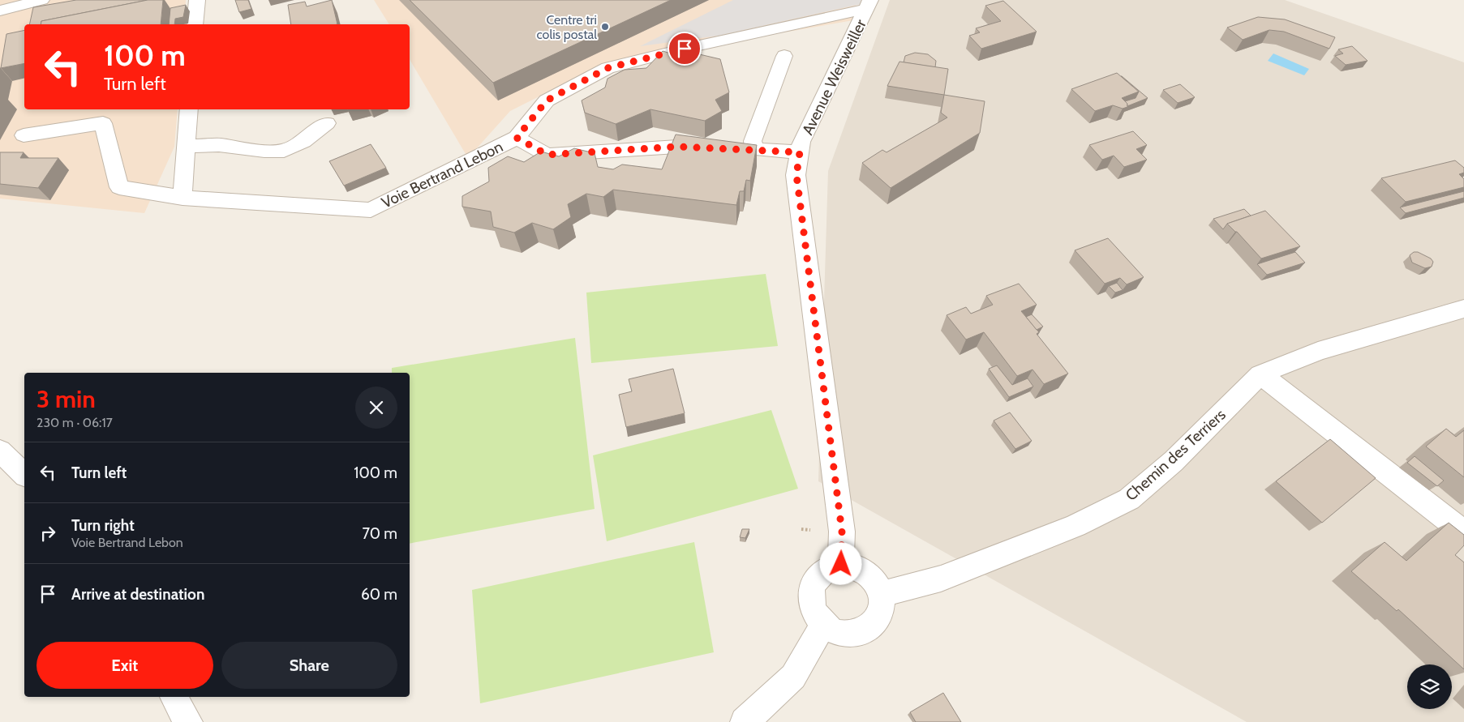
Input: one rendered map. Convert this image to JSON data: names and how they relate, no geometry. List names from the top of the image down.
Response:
{
  "streets": {
    "street": ["Avenue Weisweiller", "Voie Bertrand Lebon", "Chemin des Terriers"]
  },
  "crossings": [
    ["Avenue Weisweiller", "Voie Bertrand Lebon"],
    ["Avenue Weisweiller", "Chemin des Terriers"]
  ],
  "places": ["Centre tri colis postal"],
  "page": {
    "turn": ["100 m", "Turn left"],
    "heading": ["3 min", "230 m · 06:17"],
    "list": [
      {
        "name": "Turn left",
        "value": "100 m"
      },
      {
        "name": "Turn right",
        "note": "Voie Bertrand Lebon",
        "value": "70 m"
      },
      {
        "name": "Arrive at destination",
        "value": "60 m"
      }
    ],
    "buttons": ["Exit", "Share"]
  }
}
